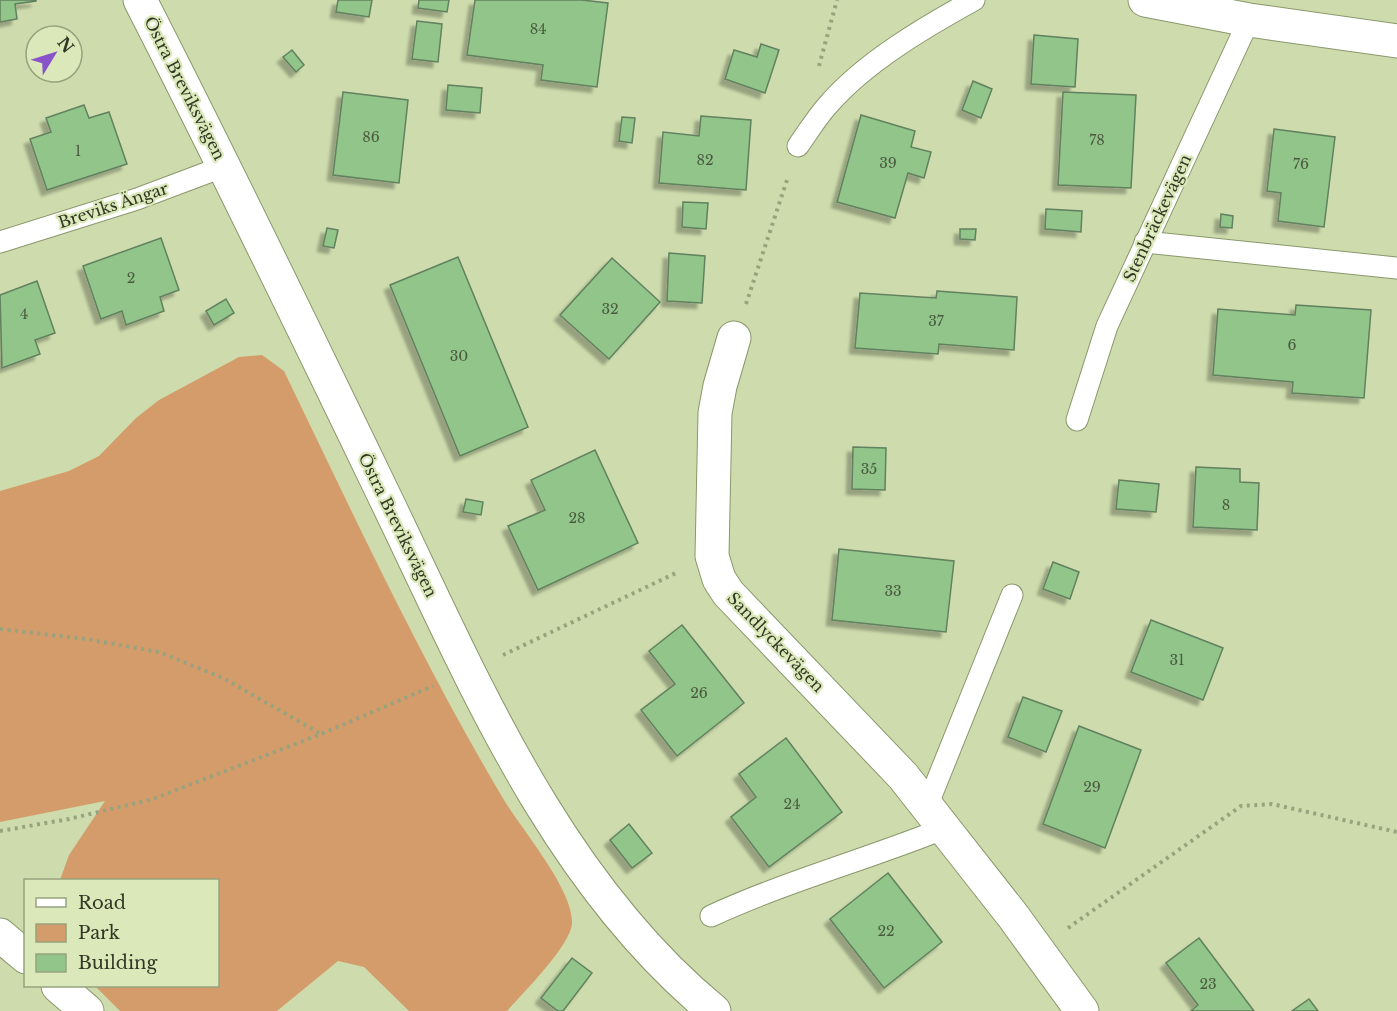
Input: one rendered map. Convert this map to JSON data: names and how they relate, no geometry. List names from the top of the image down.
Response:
{
  "streets": {
    "street": ["Östra Breviksvägen", "Sandlyckevägen"],
    "lane": ["Breviks Ängar", "Stenbräckevägen"]
  },
  "crossings": [
    ["Östra Breviksvägen", "Breviks Ängar"]
  ],
  "house_numbers": [
    "84",
    "86",
    "78",
    "1",
    "82",
    "39",
    "76",
    "2",
    "32",
    "4",
    "37",
    "6",
    "30",
    "35",
    "8",
    "28",
    "33",
    "31",
    "26",
    "29",
    "24",
    "22",
    "23"
  ],
  "legend": ["Road", "Park", "Building"],
  "north": "top right"
}
